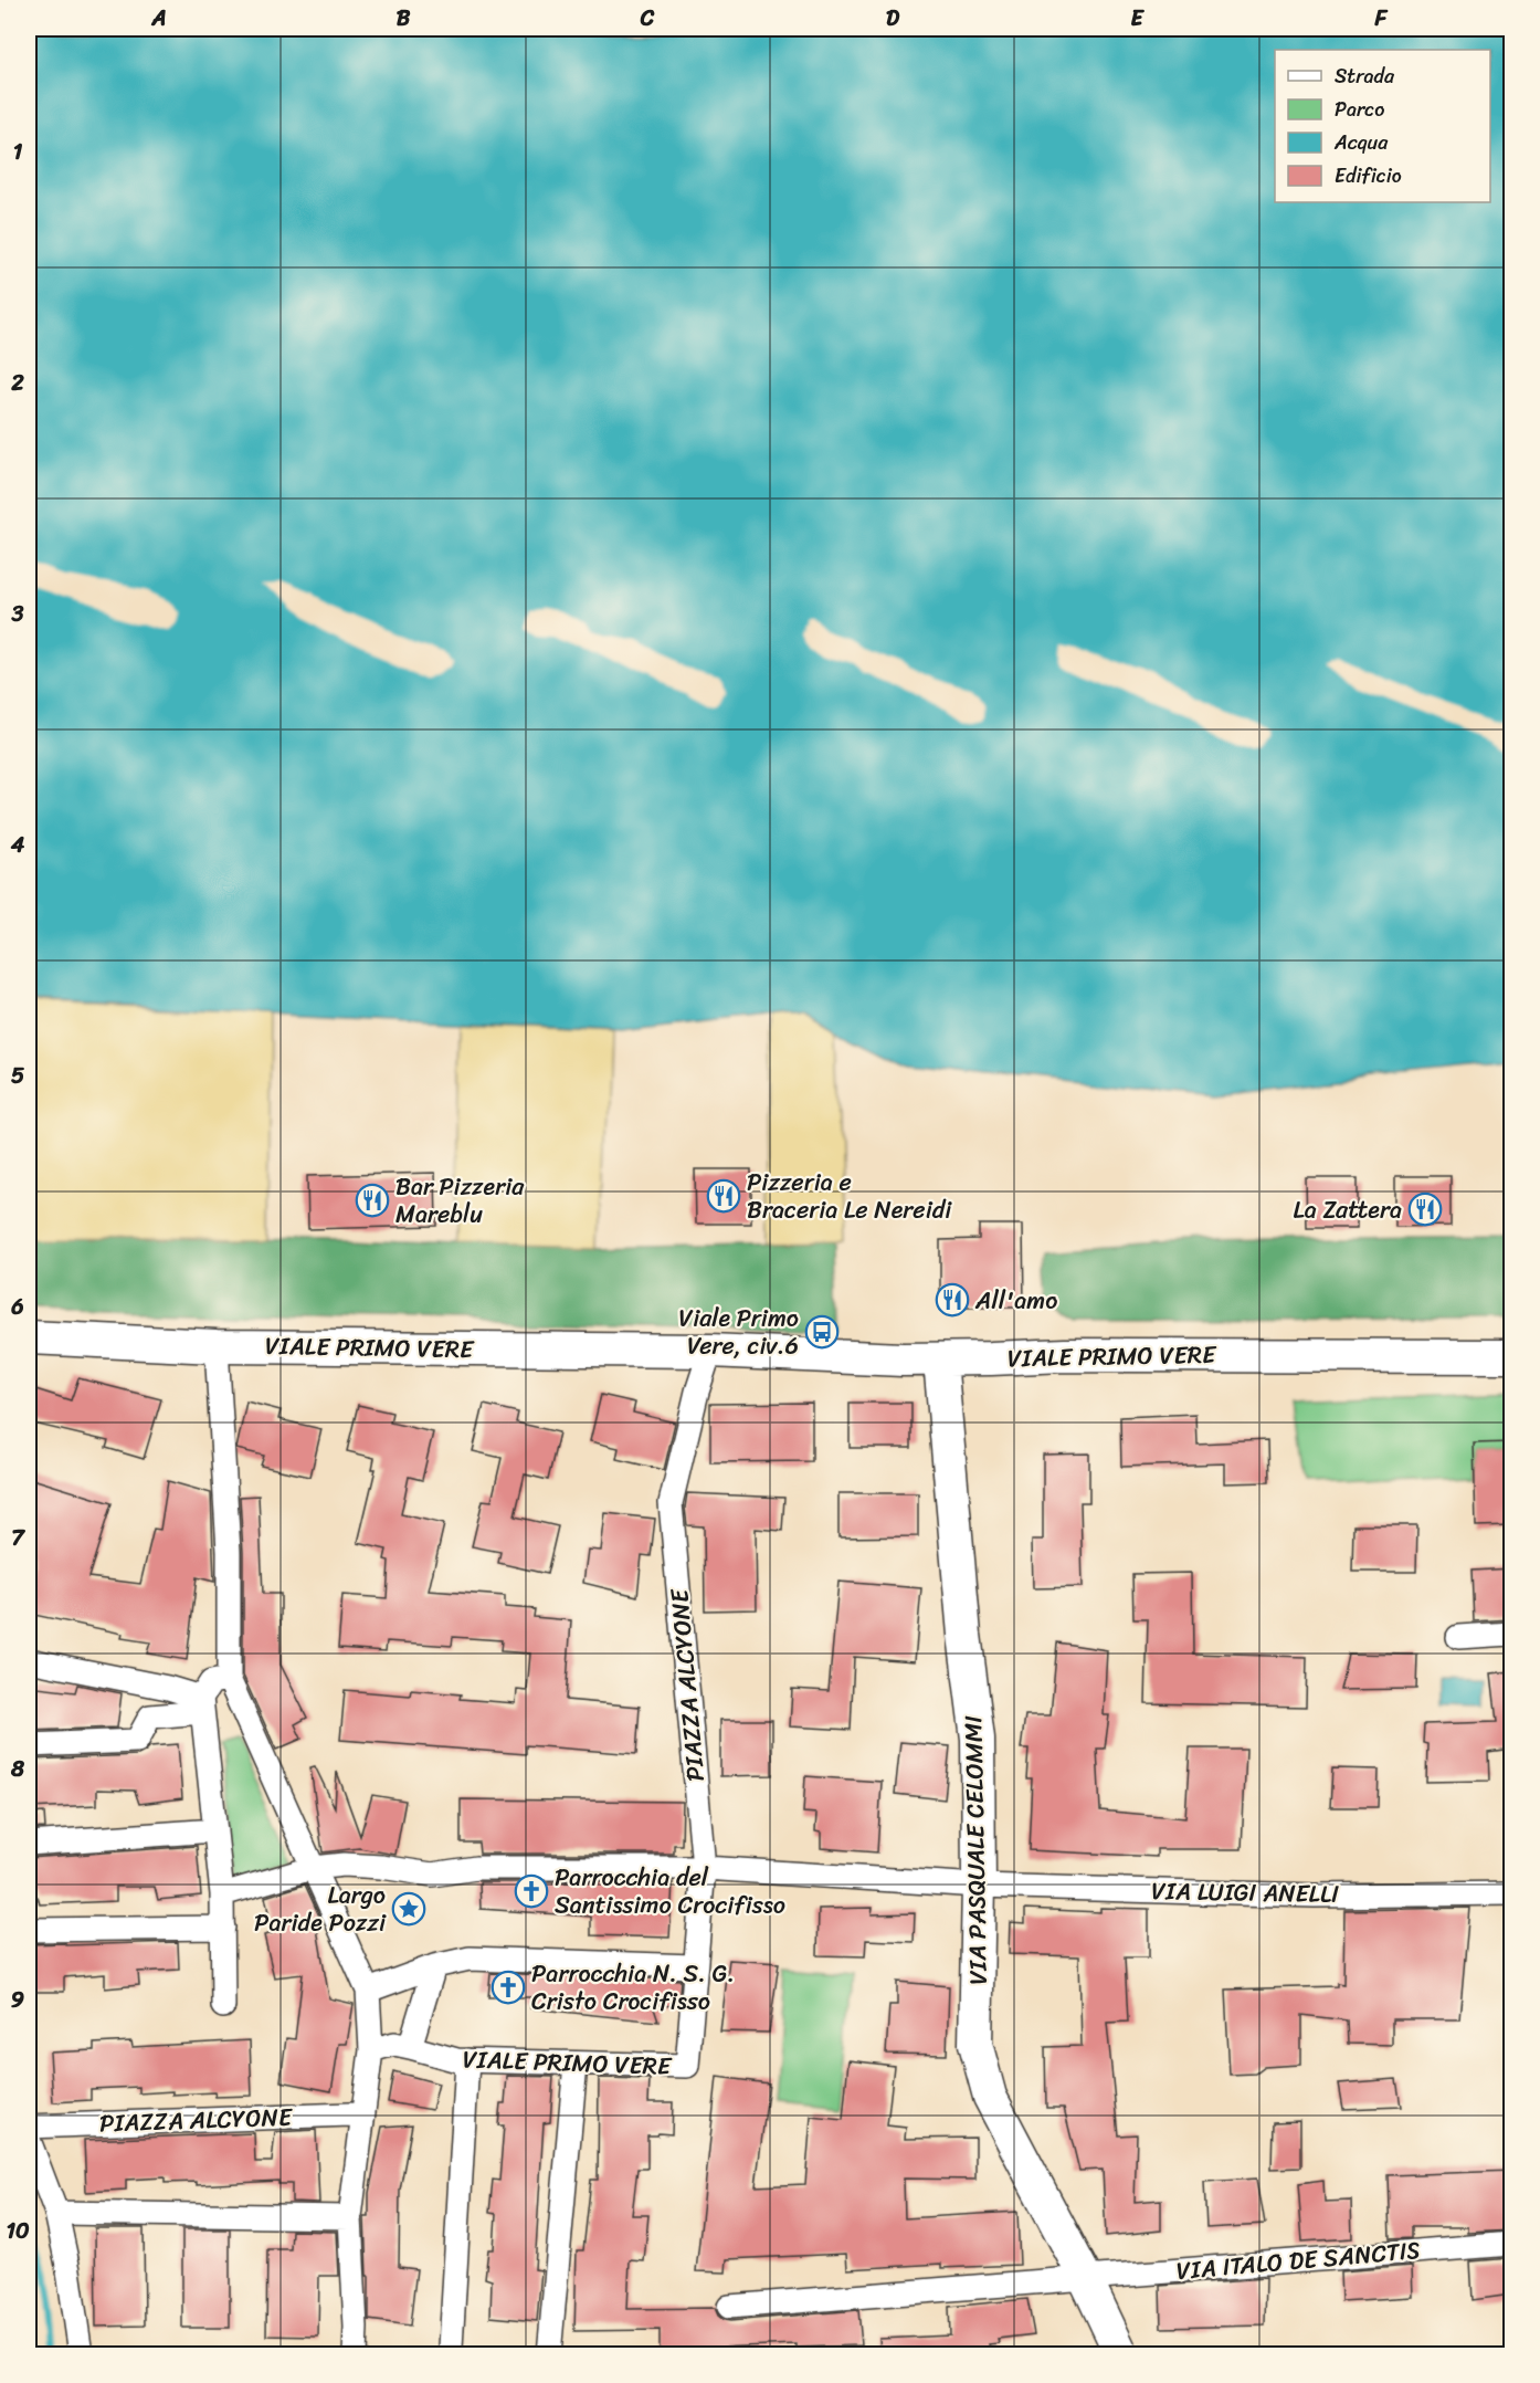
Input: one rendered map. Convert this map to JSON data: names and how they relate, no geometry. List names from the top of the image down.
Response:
{
  "streets": {
    "street": [
      "VIALE PRIMO VERE",
      "PIAZZA ALCYONE",
      "VIA PASQUALE CELOMMI",
      "VIA LUIGI ANELLI",
      "VIA ITALO DE SANCTIS"
    ]
  },
  "crossings": [
    ["VIALE PRIMO VERE", "PIAZZA ALCYONE"],
    ["VIALE PRIMO VERE", "VIA PASQUALE CELOMMI"],
    ["VIA PASQUALE CELOMMI", "VIA LUIGI ANELLI"],
    ["VIA PASQUALE CELOMMI", "VIA ITALO DE SANCTIS"]
  ],
  "places": {
    "restaurant": [
      "Pizzeria e Braceria Le Nereidi",
      "Bar Pizzeria Mareblu",
      "La Zattera",
      "All'amo"
    ],
    "bus stop": ["Viale Primo Vere, civ.6"],
    "church": ["Parrocchia del Santissimo Crocifisso", "Parrocchia N. S. G. Cristo Crocifisso"],
    "place": ["Largo Paride Pozzi"]
  },
  "legend": [
    "Strada",
    "Parco",
    "Acqua",
    "Edificio"
  ],
  "grid": {
    "columns": [
      "A",
      "B",
      "C",
      "D",
      "E",
      "F"
    ],
    "rows": [
      "1",
      "2",
      "3",
      "4",
      "5",
      "6",
      "7",
      "8",
      "9",
      "10"
    ]
  }
}
